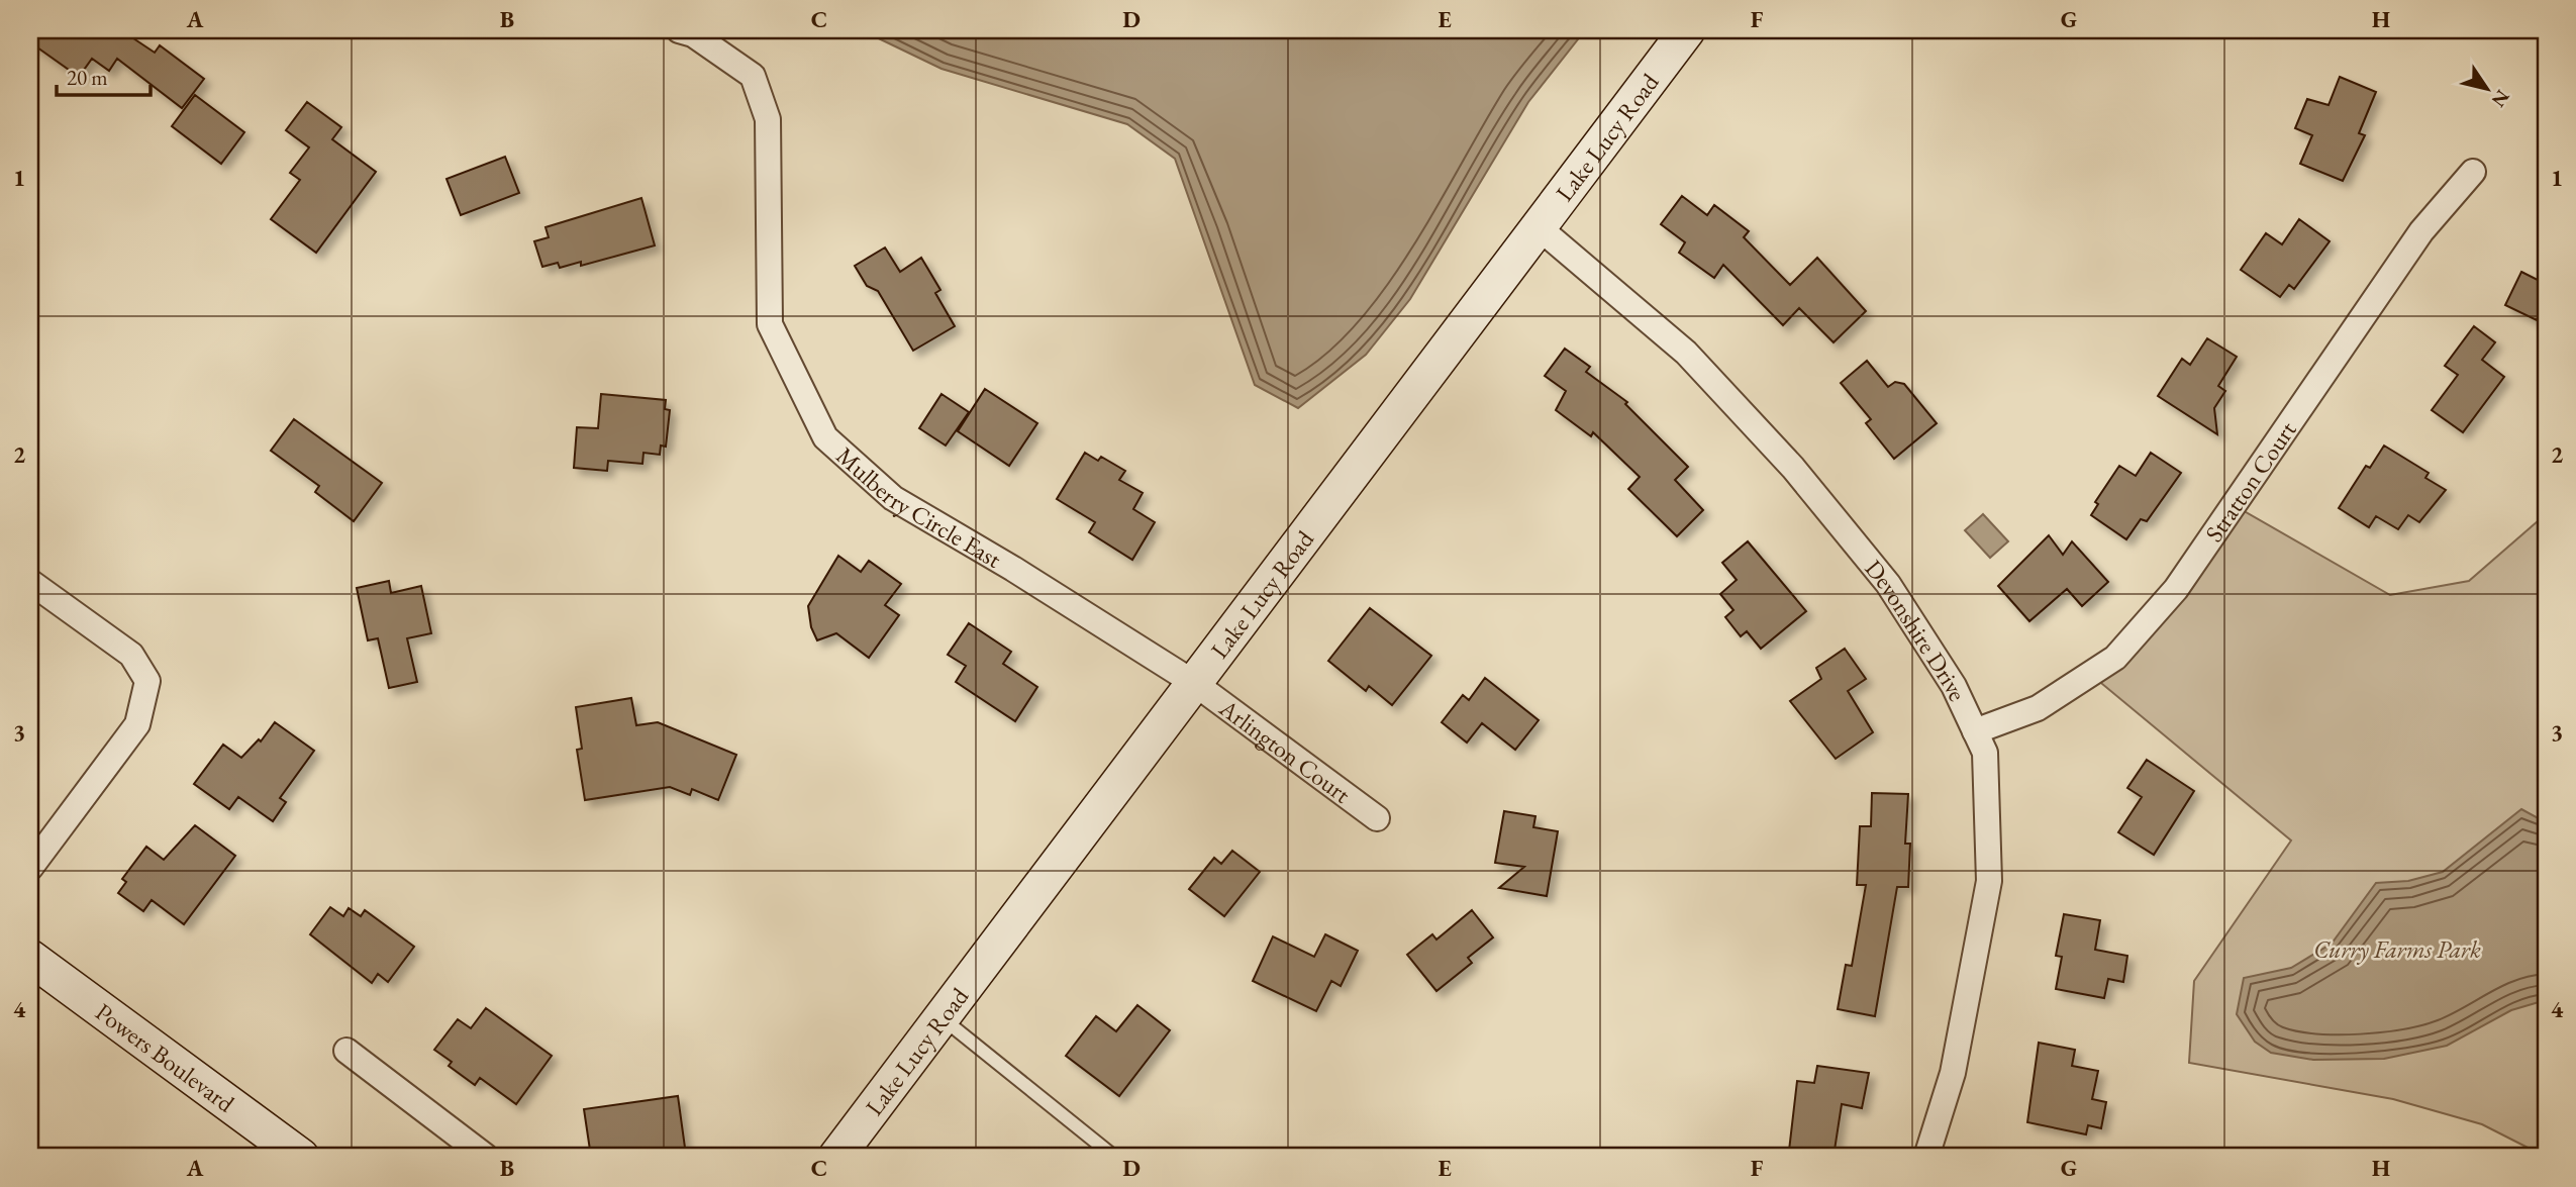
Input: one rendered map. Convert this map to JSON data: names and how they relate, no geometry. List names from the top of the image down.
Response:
{
  "streets": {
    "street": [
      "Lake Lucy Road",
      "Stratton Court",
      "Mulberry Circle East",
      "Devonshire Drive",
      "Arlington Court",
      "Powers Boulevard"
    ]
  },
  "crossings": [
    ["Lake Lucy Road", "Mulberry Circle East"],
    ["Lake Lucy Road", "Devonshire Drive"],
    ["Lake Lucy Road", "Arlington Court"],
    ["Stratton Court", "Devonshire Drive"],
    ["Mulberry Circle East", "Arlington Court"]
  ],
  "parks": ["Curry Farms Park"],
  "scale_bar": "20 m",
  "north": "bottom right",
  "grid": {
    "columns": [
      "A",
      "B",
      "C",
      "D",
      "E",
      "F",
      "G",
      "H"
    ],
    "rows": [
      "1",
      "2",
      "3",
      "4"
    ]
  }
}
